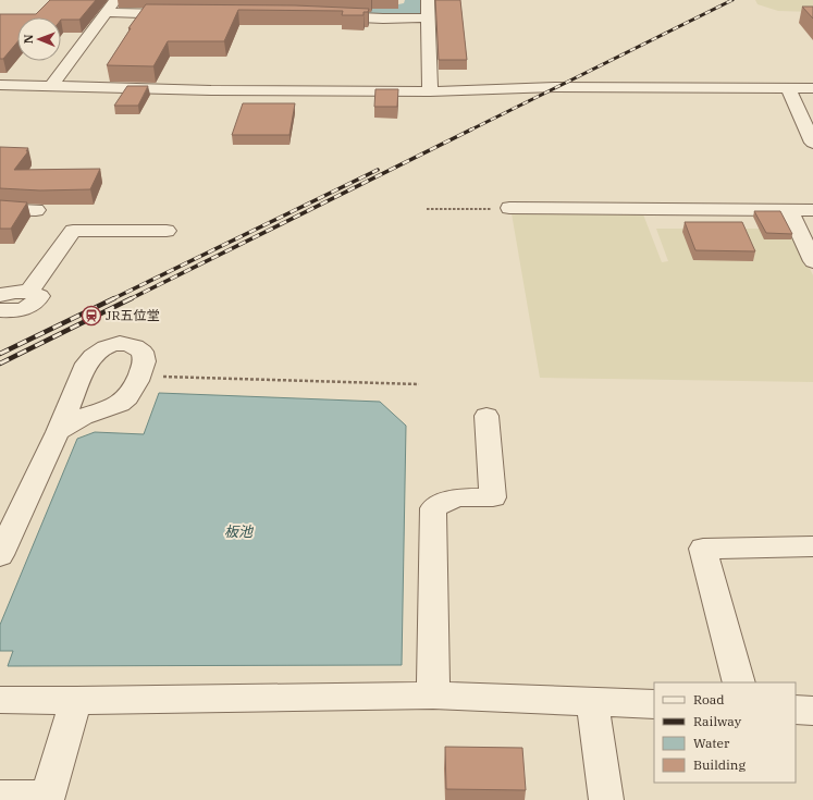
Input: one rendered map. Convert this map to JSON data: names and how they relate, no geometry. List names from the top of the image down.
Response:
{
  "water": ["板池"],
  "places": {
    "station": ["JR五位堂"]
  },
  "legend": [
    "Road",
    "Railway",
    "Water",
    "Building"
  ],
  "north": "left"
}
